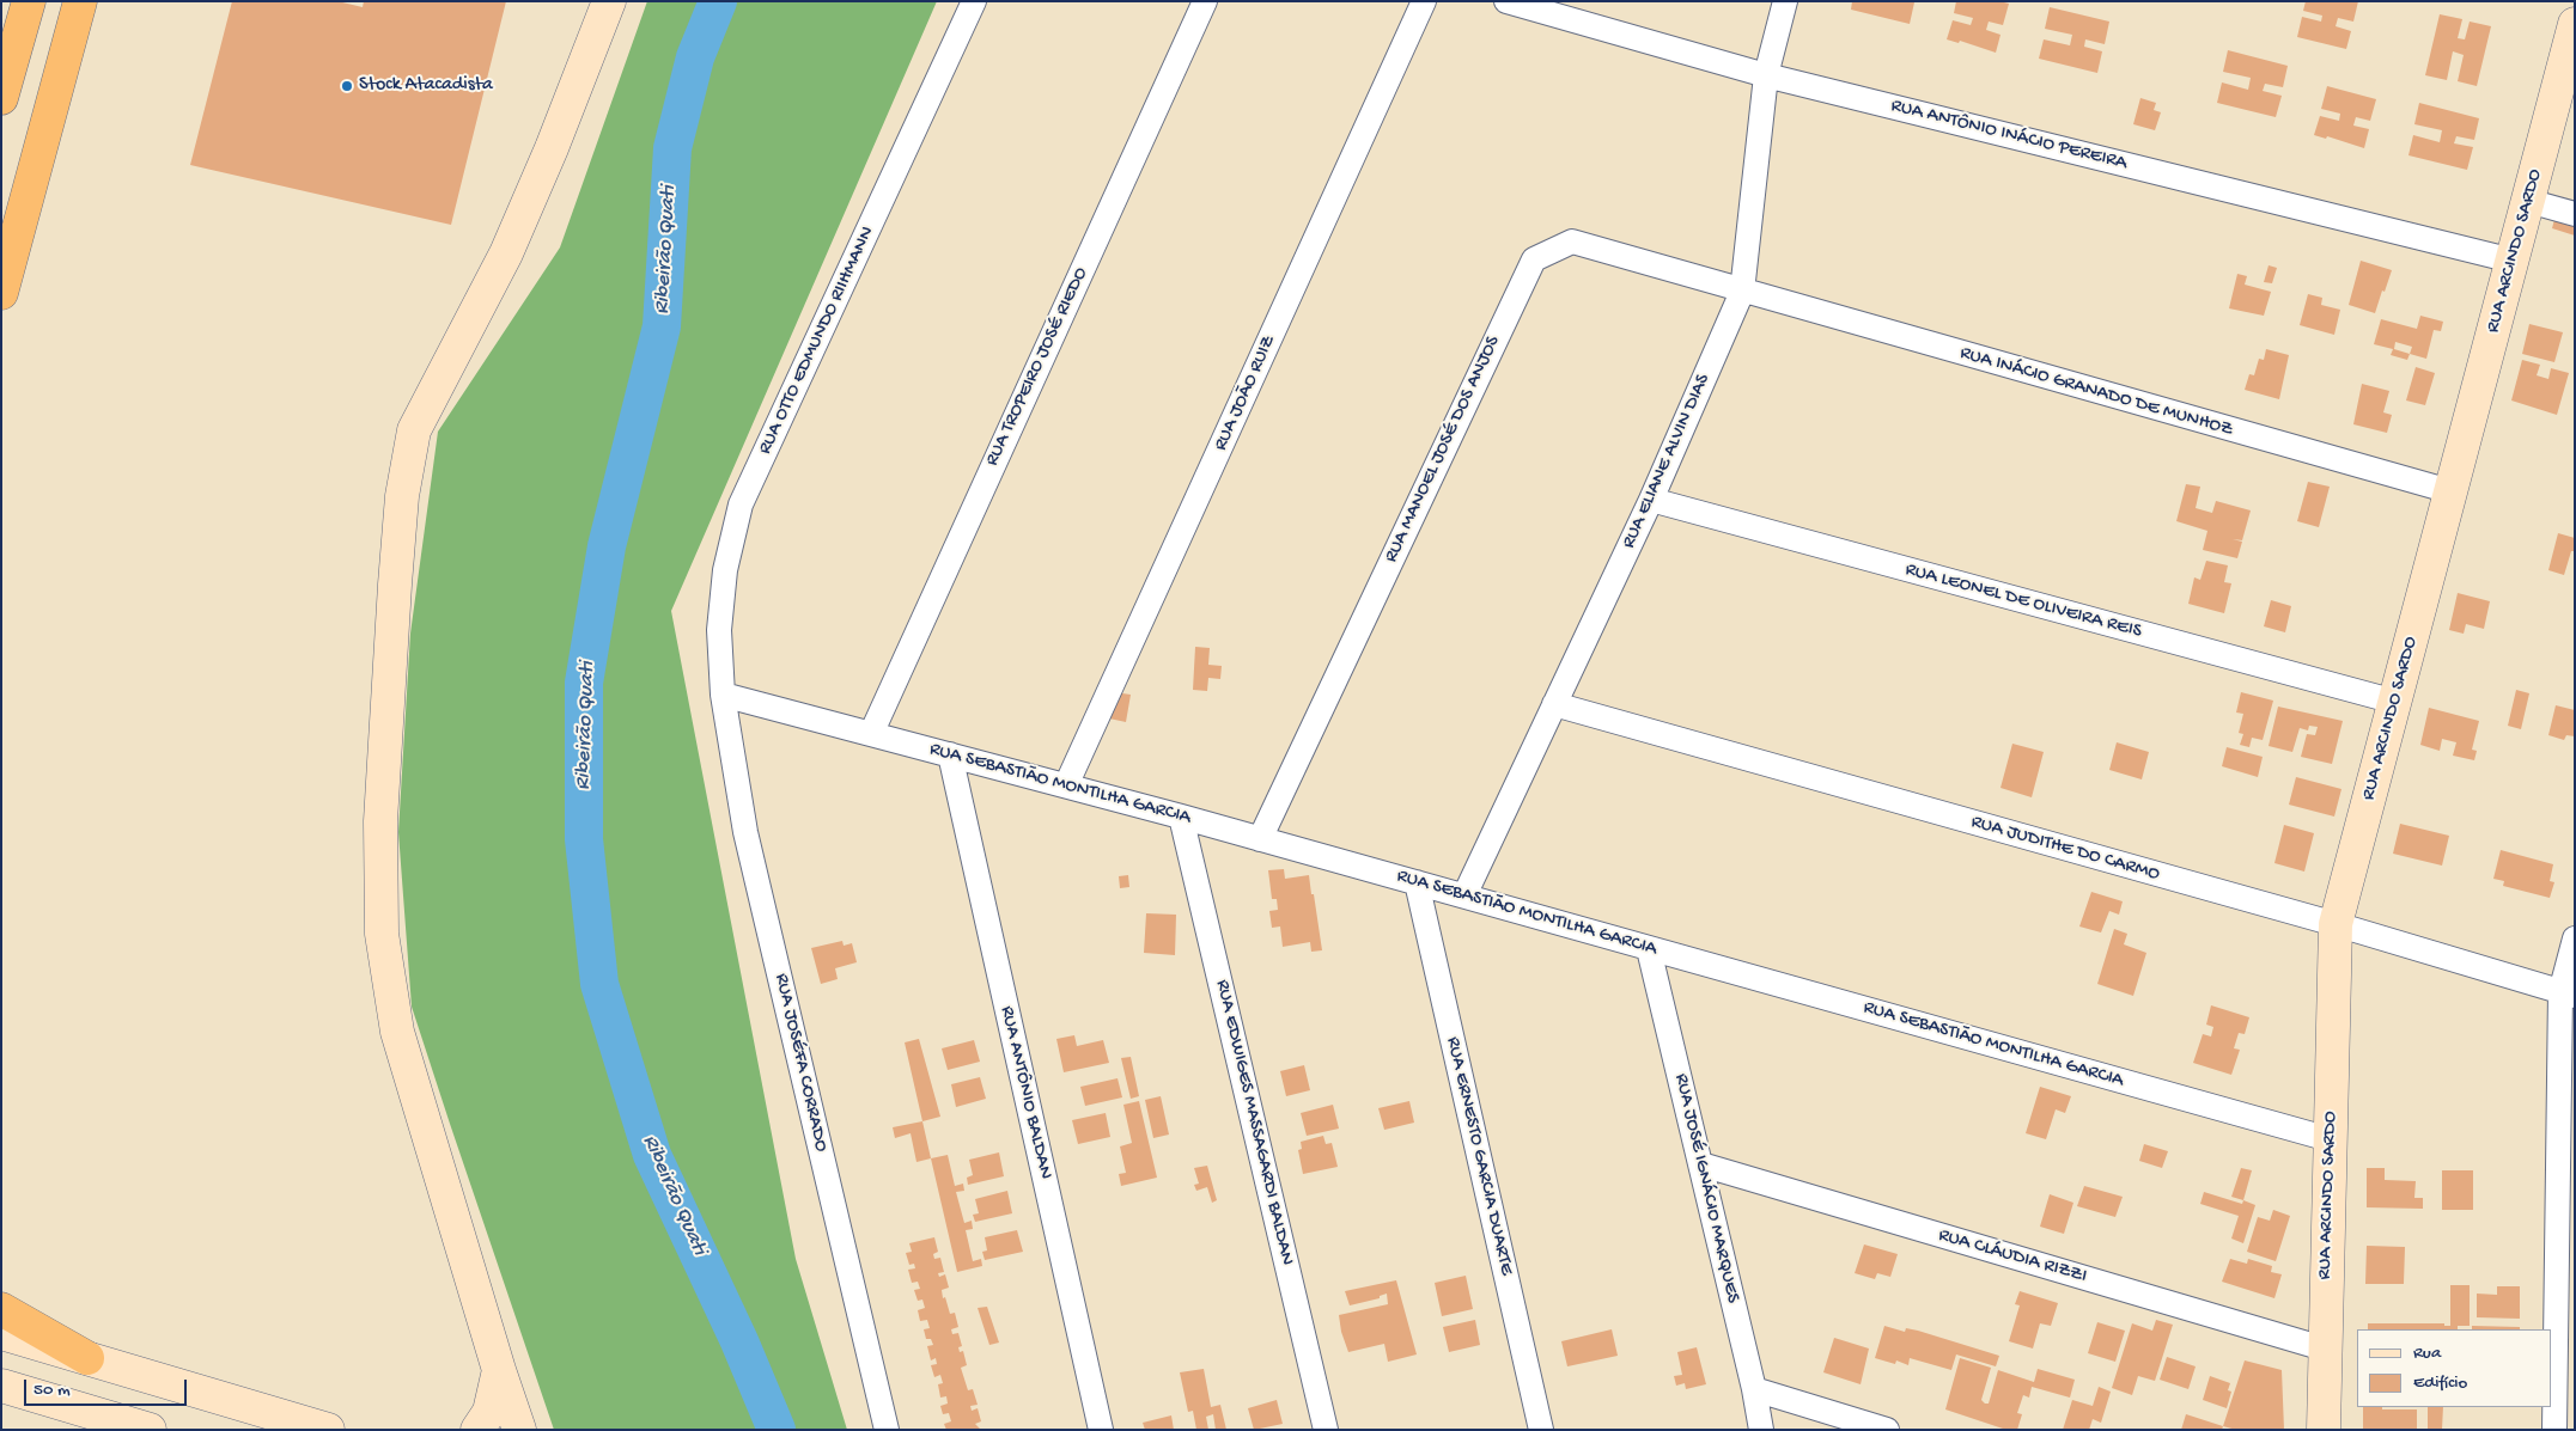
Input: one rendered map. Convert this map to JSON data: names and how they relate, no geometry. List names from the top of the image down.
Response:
{
  "streets": {
    "street": [
      "RUA ANTÔNIO INÁCIO PEREIRA",
      "RUA ARCINDO SARDO",
      "RUA OTTO EDMUNDO RIIHMANN",
      "RUA TROPEIRO JOSÉ RIEDO",
      "RUA INÁCIO GRANADO DE MUNHOZ",
      "RUA JOÃO RUIZ",
      "RUA MANOEL JOSÉ DOS ANJOS",
      "RUA ELIANE ALVIN DIAS",
      "RUA LEONEL DE OLIVEIRA REIS",
      "RUA SEBASTIÃO MONTILHA GARCIA",
      "RUA JUDITHE DO CARMO",
      "RUA JOSÉFA CORRADO",
      "RUA ANTÔNIO BALDAN",
      "RUA EDWIGES MASSAGARDI BALDAN",
      "RUA ERNESTO GARCIA DUARTE",
      "RUA JOSÉ IGNÁCIO MARQUES",
      "RUA CLÁUDIA RIZZI"
    ]
  },
  "crossings": [
    ["RUA ANTÔNIO INÁCIO PEREIRA", "RUA ARCINDO SARDO"],
    ["RUA ANTÔNIO INÁCIO PEREIRA", "RUA ELIANE ALVIN DIAS"],
    ["RUA ARCINDO SARDO", "RUA INÁCIO GRANADO DE MUNHOZ"],
    ["RUA ARCINDO SARDO", "RUA LEONEL DE OLIVEIRA REIS"],
    ["RUA ARCINDO SARDO", "RUA SEBASTIÃO MONTILHA GARCIA"],
    ["RUA ARCINDO SARDO", "RUA JUDITHE DO CARMO"],
    ["RUA ARCINDO SARDO", "RUA CLÁUDIA RIZZI"],
    ["RUA OTTO EDMUNDO RIIHMANN", "RUA SEBASTIÃO MONTILHA GARCIA"],
    ["RUA OTTO EDMUNDO RIIHMANN", "RUA JOSÉFA CORRADO"],
    ["RUA TROPEIRO JOSÉ RIEDO", "RUA SEBASTIÃO MONTILHA GARCIA"],
    ["RUA INÁCIO GRANADO DE MUNHOZ", "RUA MANOEL JOSÉ DOS ANJOS"],
    ["RUA INÁCIO GRANADO DE MUNHOZ", "RUA ELIANE ALVIN DIAS"],
    ["RUA JOÃO RUIZ", "RUA SEBASTIÃO MONTILHA GARCIA"],
    ["RUA MANOEL JOSÉ DOS ANJOS", "RUA ELIANE ALVIN DIAS"],
    ["RUA MANOEL JOSÉ DOS ANJOS", "RUA SEBASTIÃO MONTILHA GARCIA"],
    ["RUA ELIANE ALVIN DIAS", "RUA LEONEL DE OLIVEIRA REIS"],
    ["RUA ELIANE ALVIN DIAS", "RUA SEBASTIÃO MONTILHA GARCIA"],
    ["RUA ELIANE ALVIN DIAS", "RUA JUDITHE DO CARMO"],
    ["RUA SEBASTIÃO MONTILHA GARCIA", "RUA JOSÉFA CORRADO"],
    ["RUA SEBASTIÃO MONTILHA GARCIA", "RUA ANTÔNIO BALDAN"],
    ["RUA SEBASTIÃO MONTILHA GARCIA", "RUA EDWIGES MASSAGARDI BALDAN"],
    ["RUA SEBASTIÃO MONTILHA GARCIA", "RUA ERNESTO GARCIA DUARTE"],
    ["RUA SEBASTIÃO MONTILHA GARCIA", "RUA JOSÉ IGNÁCIO MARQUES"],
    ["RUA JOSÉ IGNÁCIO MARQUES", "RUA CLÁUDIA RIZZI"]
  ],
  "water": ["Ribeirão Quati"],
  "places": ["Stock Atacadista"],
  "legend": ["Rua", "Edifício"],
  "scale_bar": "50 m"
}
